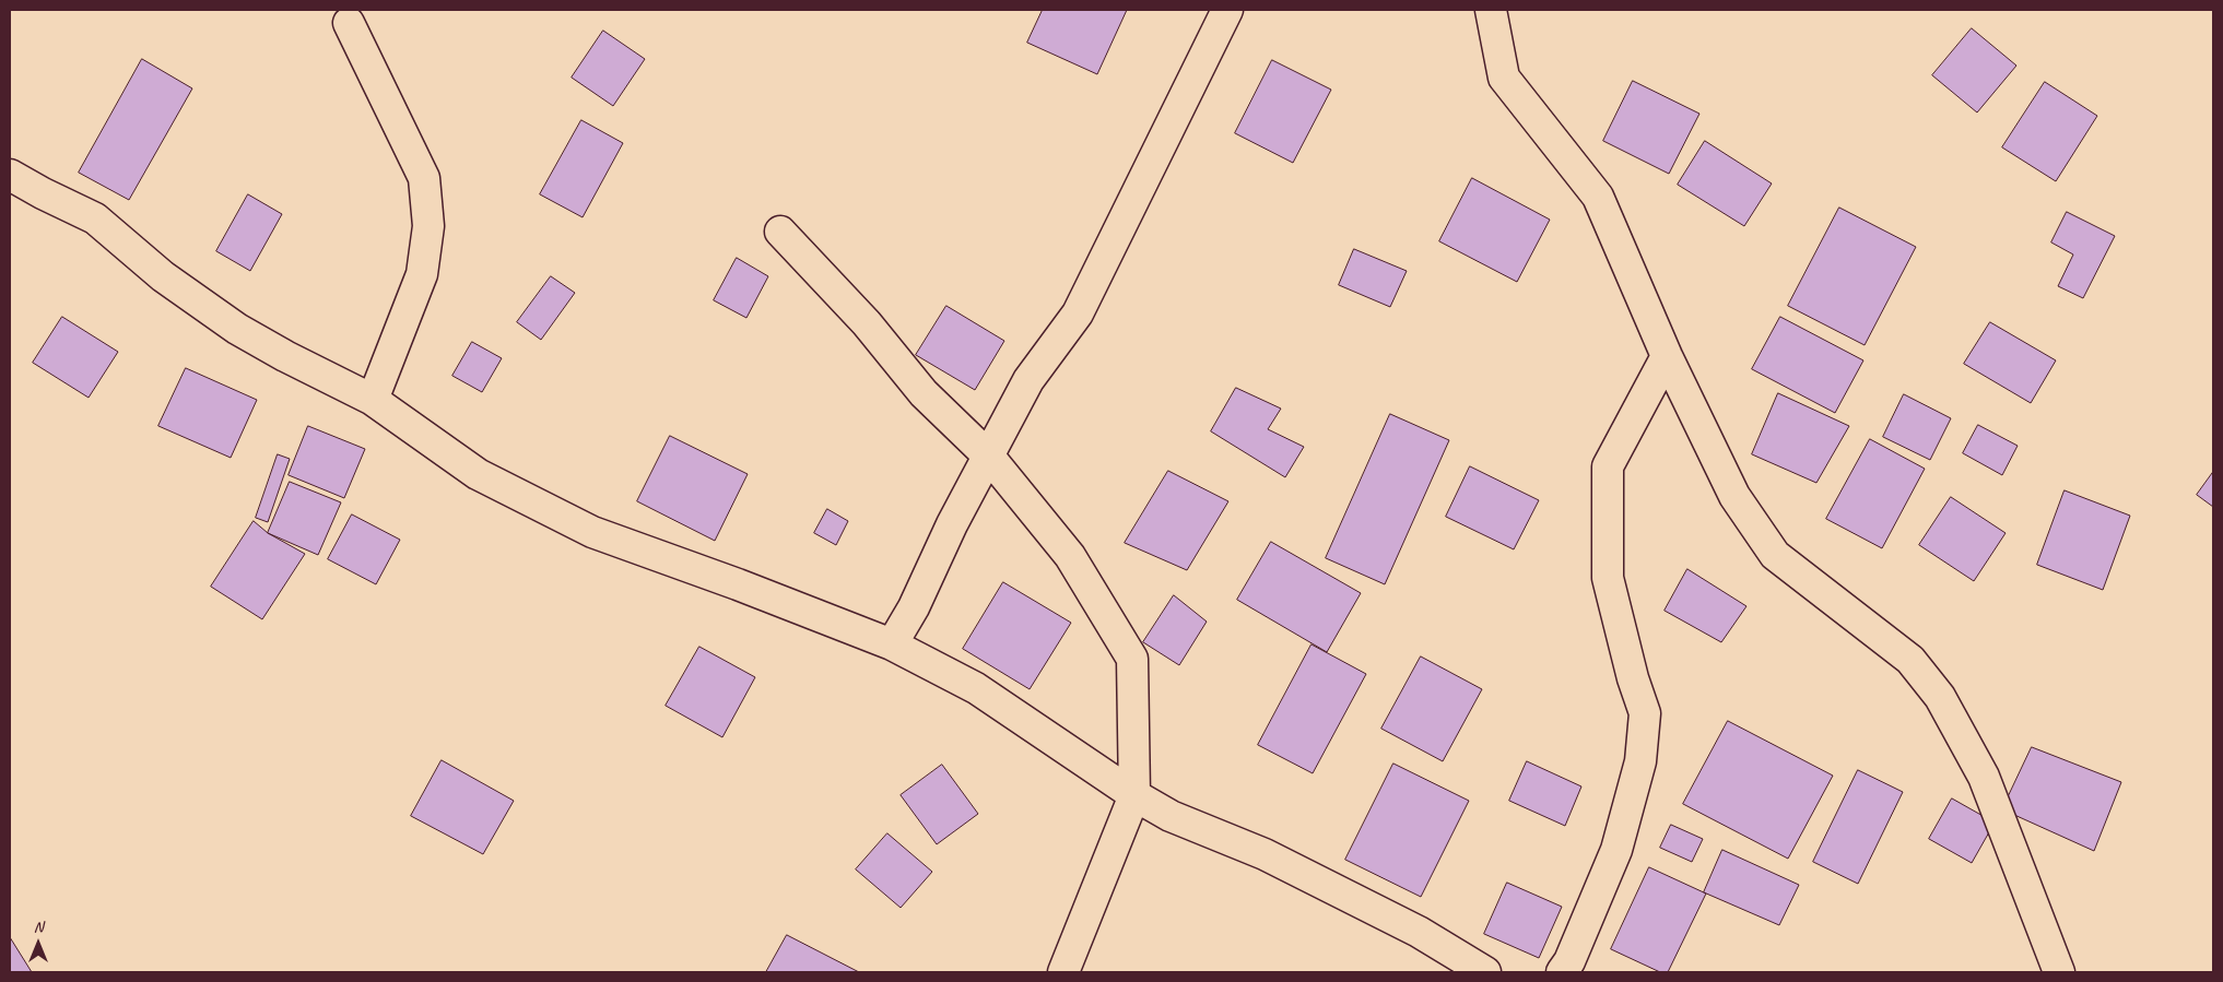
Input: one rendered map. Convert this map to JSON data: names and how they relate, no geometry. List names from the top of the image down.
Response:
{
  "north": "top"
}
